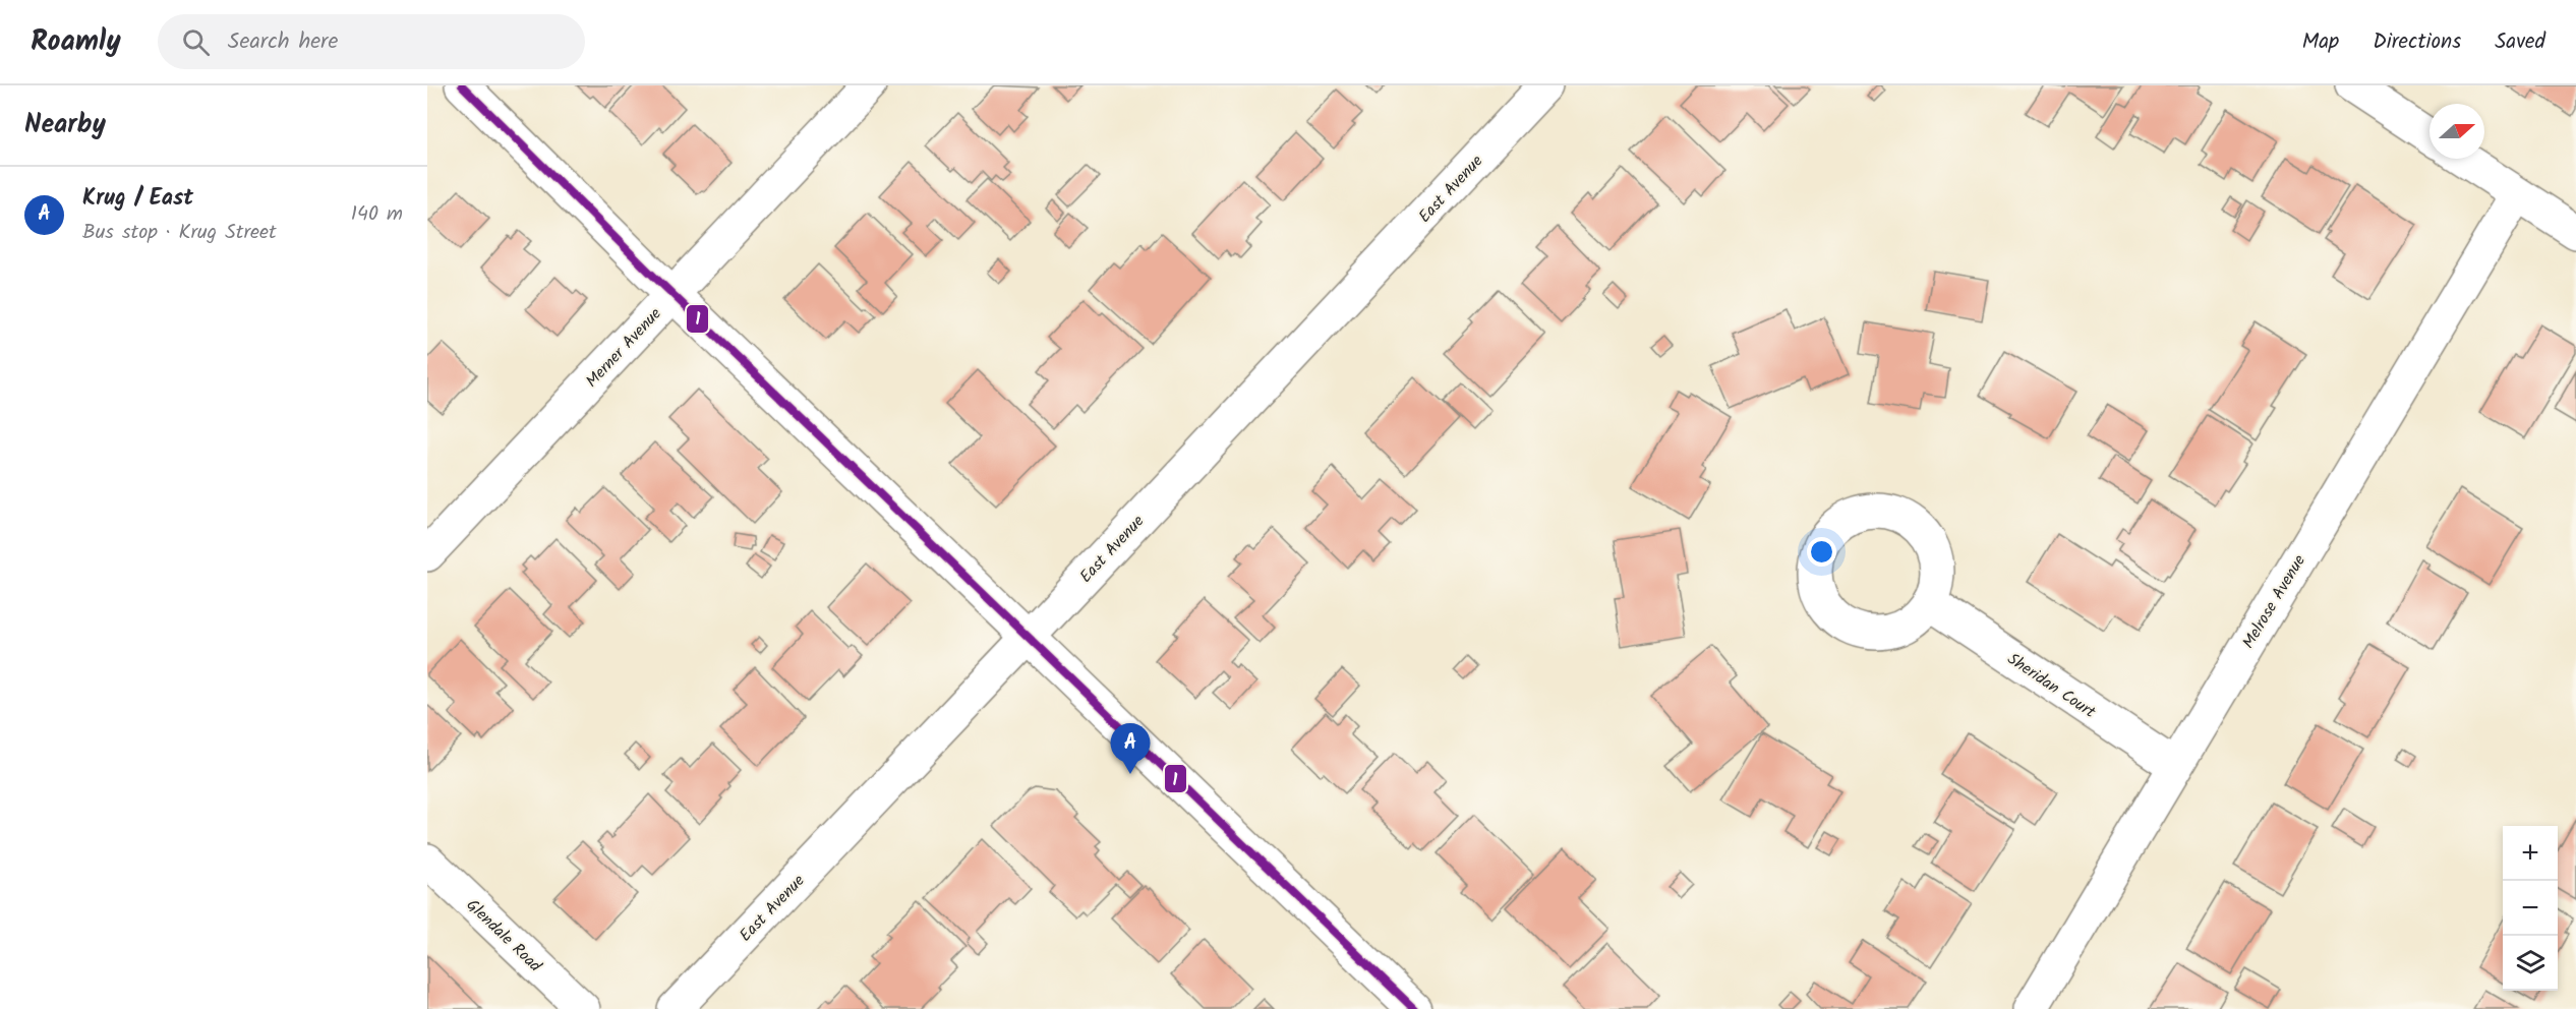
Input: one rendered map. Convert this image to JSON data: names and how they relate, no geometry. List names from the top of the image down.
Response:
{
  "streets": {
    "street": [
      "East Avenue",
      "Merner Avenue",
      "Melrose Avenue",
      "Sheridan Court",
      "Glendale Road"
    ]
  },
  "crossings": [
    ["Melrose Avenue", "Sheridan Court"]
  ],
  "lines": ["transit line 1"],
  "north": "right",
  "page": {
    "header": "Roamly",
    "search": "Search here",
    "nav": ["Map", "Directions", "Saved"],
    "heading": "Nearby",
    "list": [
      {
        "mark": "A",
        "name": "Krug / East",
        "note": "Bus stop · Krug Street",
        "value": "140 m"
      }
    ],
    "pins": "A",
    "map_buttons": ["+", "−"]
  }
}
